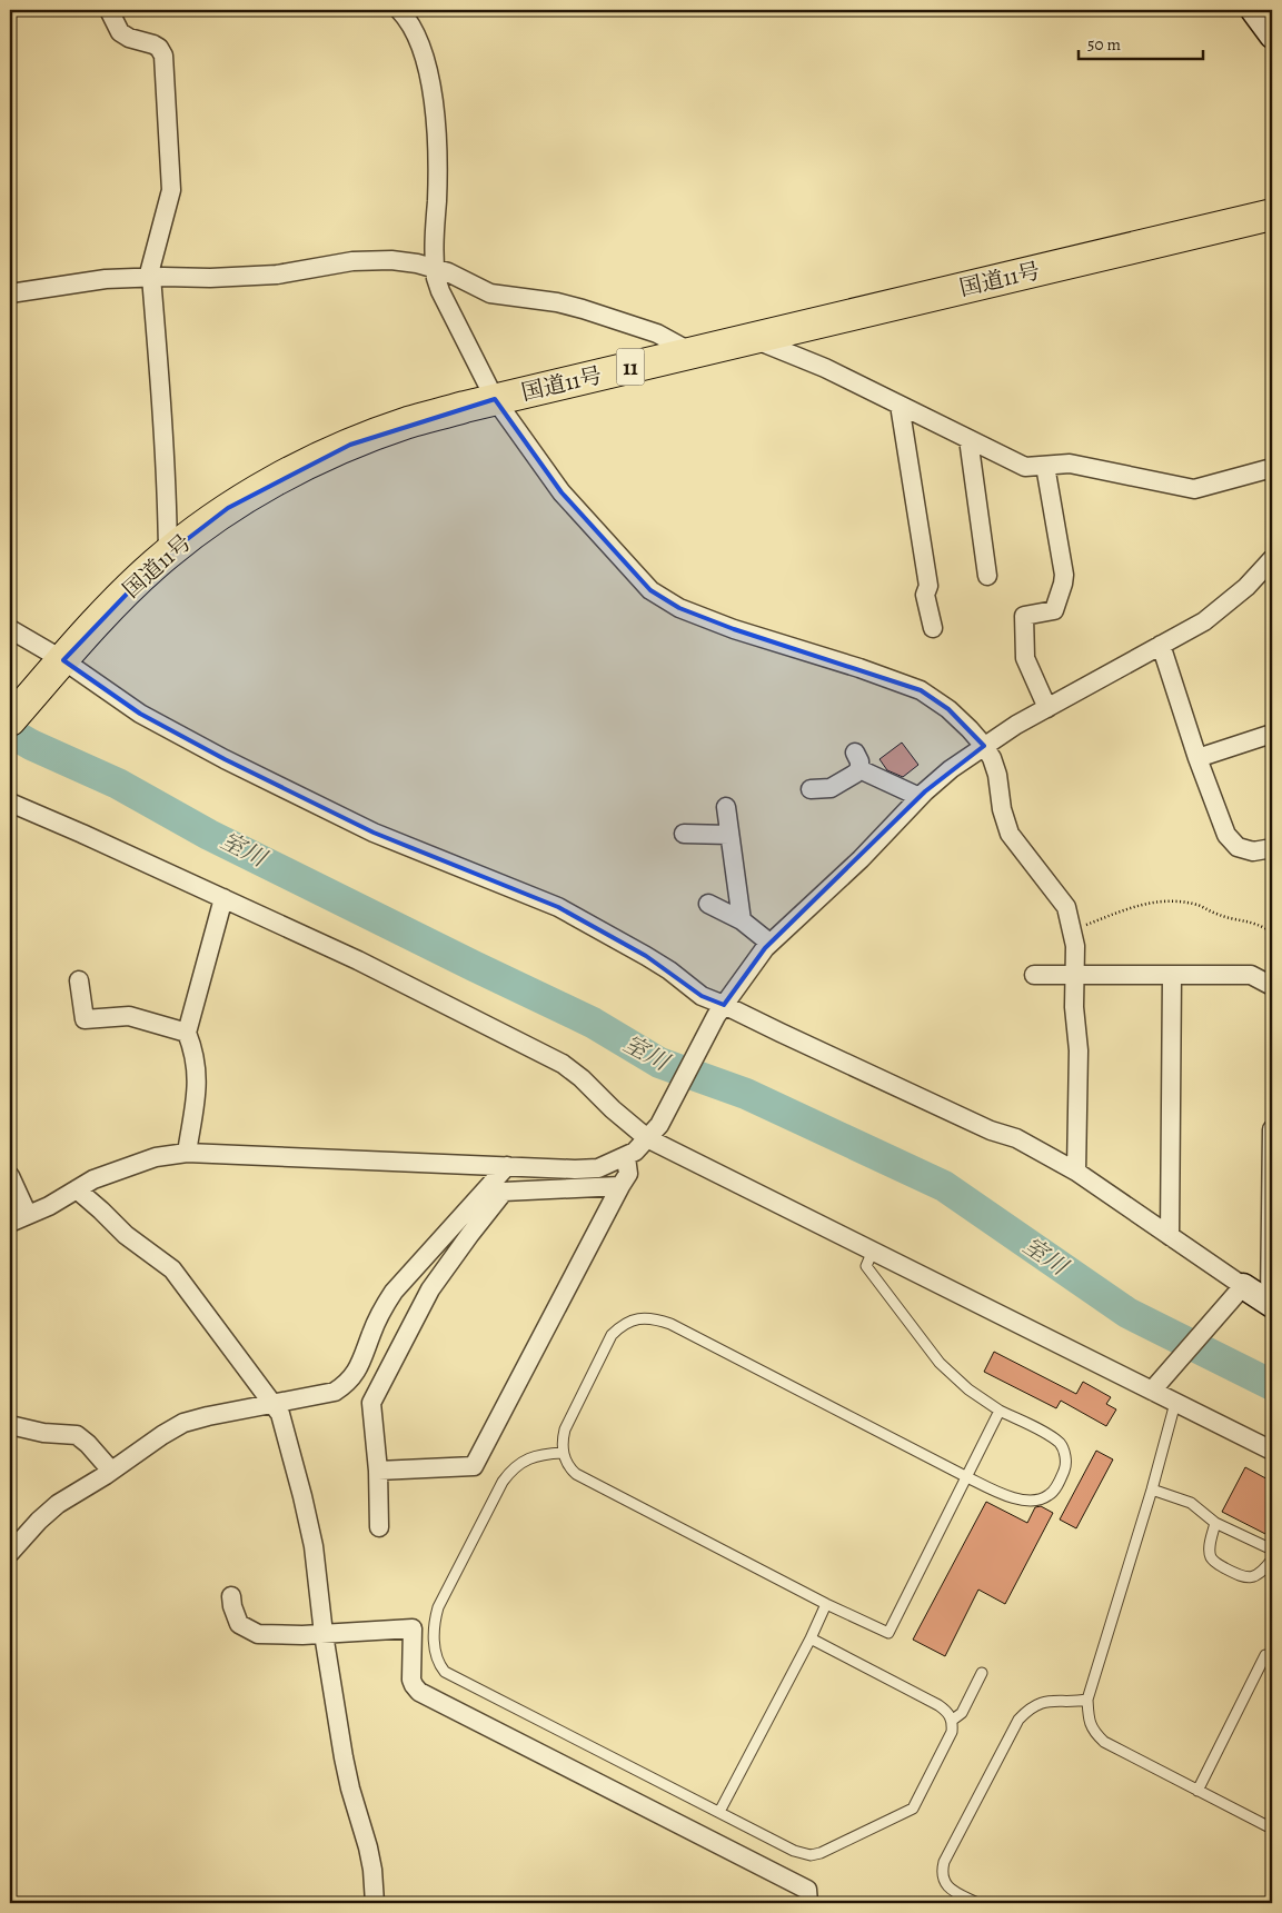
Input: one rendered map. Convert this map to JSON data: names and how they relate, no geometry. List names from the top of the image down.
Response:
{
  "streets": {
    "highway": ["国道11号", "11"]
  },
  "water": ["室川"],
  "scale_bar": "50 m"
}
